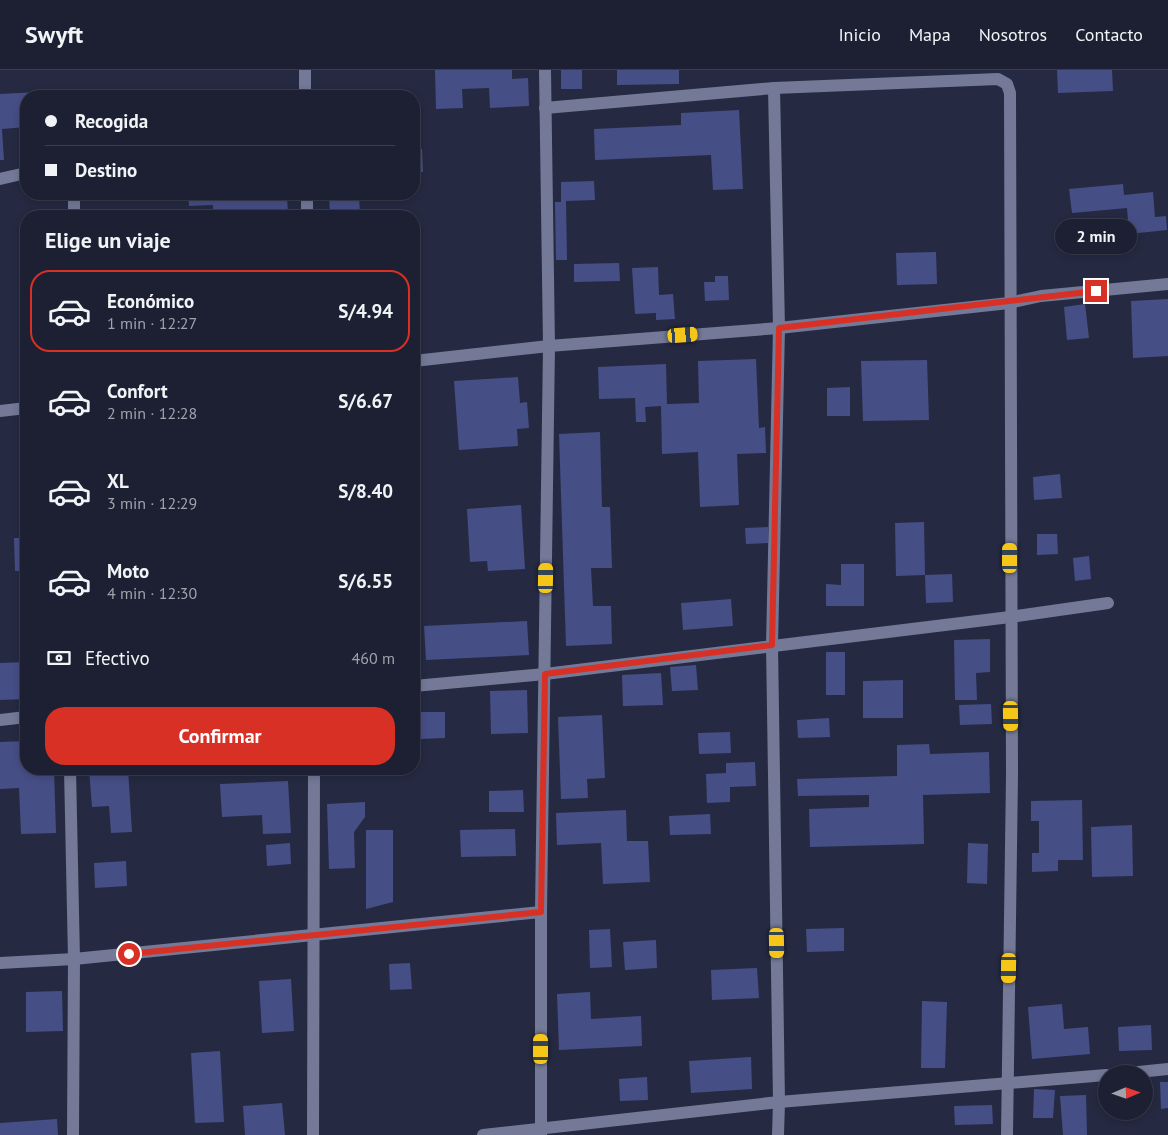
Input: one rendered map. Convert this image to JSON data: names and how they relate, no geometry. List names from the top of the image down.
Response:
{
  "north": "right",
  "page": {
    "header": "Swyft",
    "nav": [
      "Inicio",
      "Mapa",
      "Nosotros",
      "Contacto"
    ],
    "banner": ["Recogida", "Destino"],
    "heading": "Elige un viaje",
    "bubble": "2 min",
    "list": [
      {
        "name": "Económico",
        "note": "1 min · 12:27",
        "value": "S/4.94"
      },
      {
        "name": "Confort",
        "note": "2 min · 12:28",
        "value": "S/6.67"
      },
      {
        "name": "XL",
        "note": "3 min · 12:29",
        "value": "S/8.40"
      },
      {
        "name": "Moto",
        "note": "4 min · 12:30",
        "value": "S/6.55"
      }
    ],
    "pay": ["Efectivo", "460 m"],
    "buttons": "Confirmar"
  }
}
